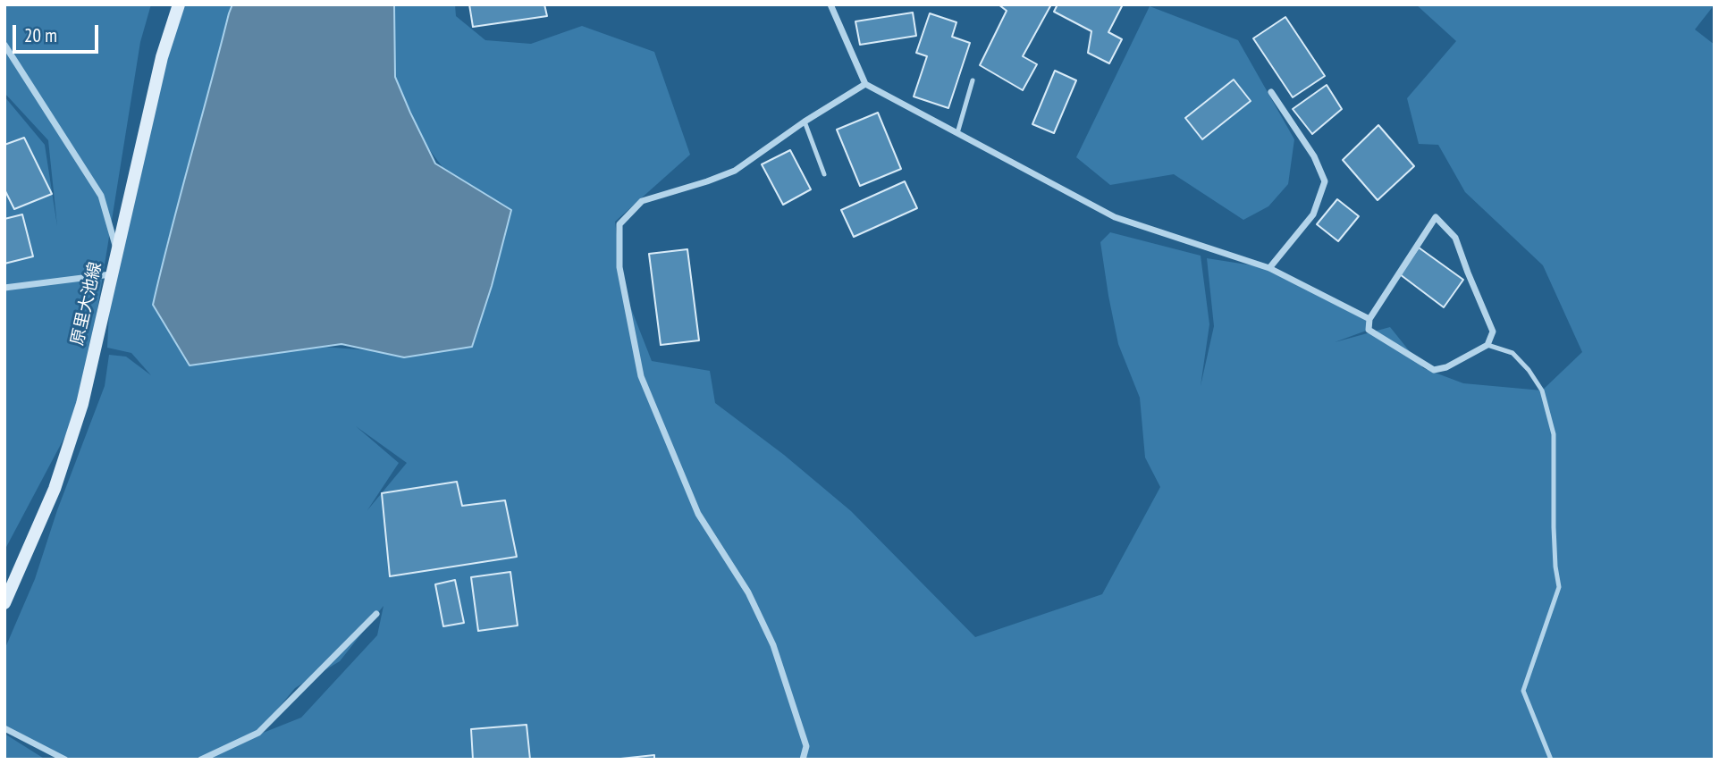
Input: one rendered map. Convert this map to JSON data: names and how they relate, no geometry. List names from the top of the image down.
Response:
{
  "streets": {
    "main road": ["原里大池線"]
  },
  "scale_bar": "20 m"
}
